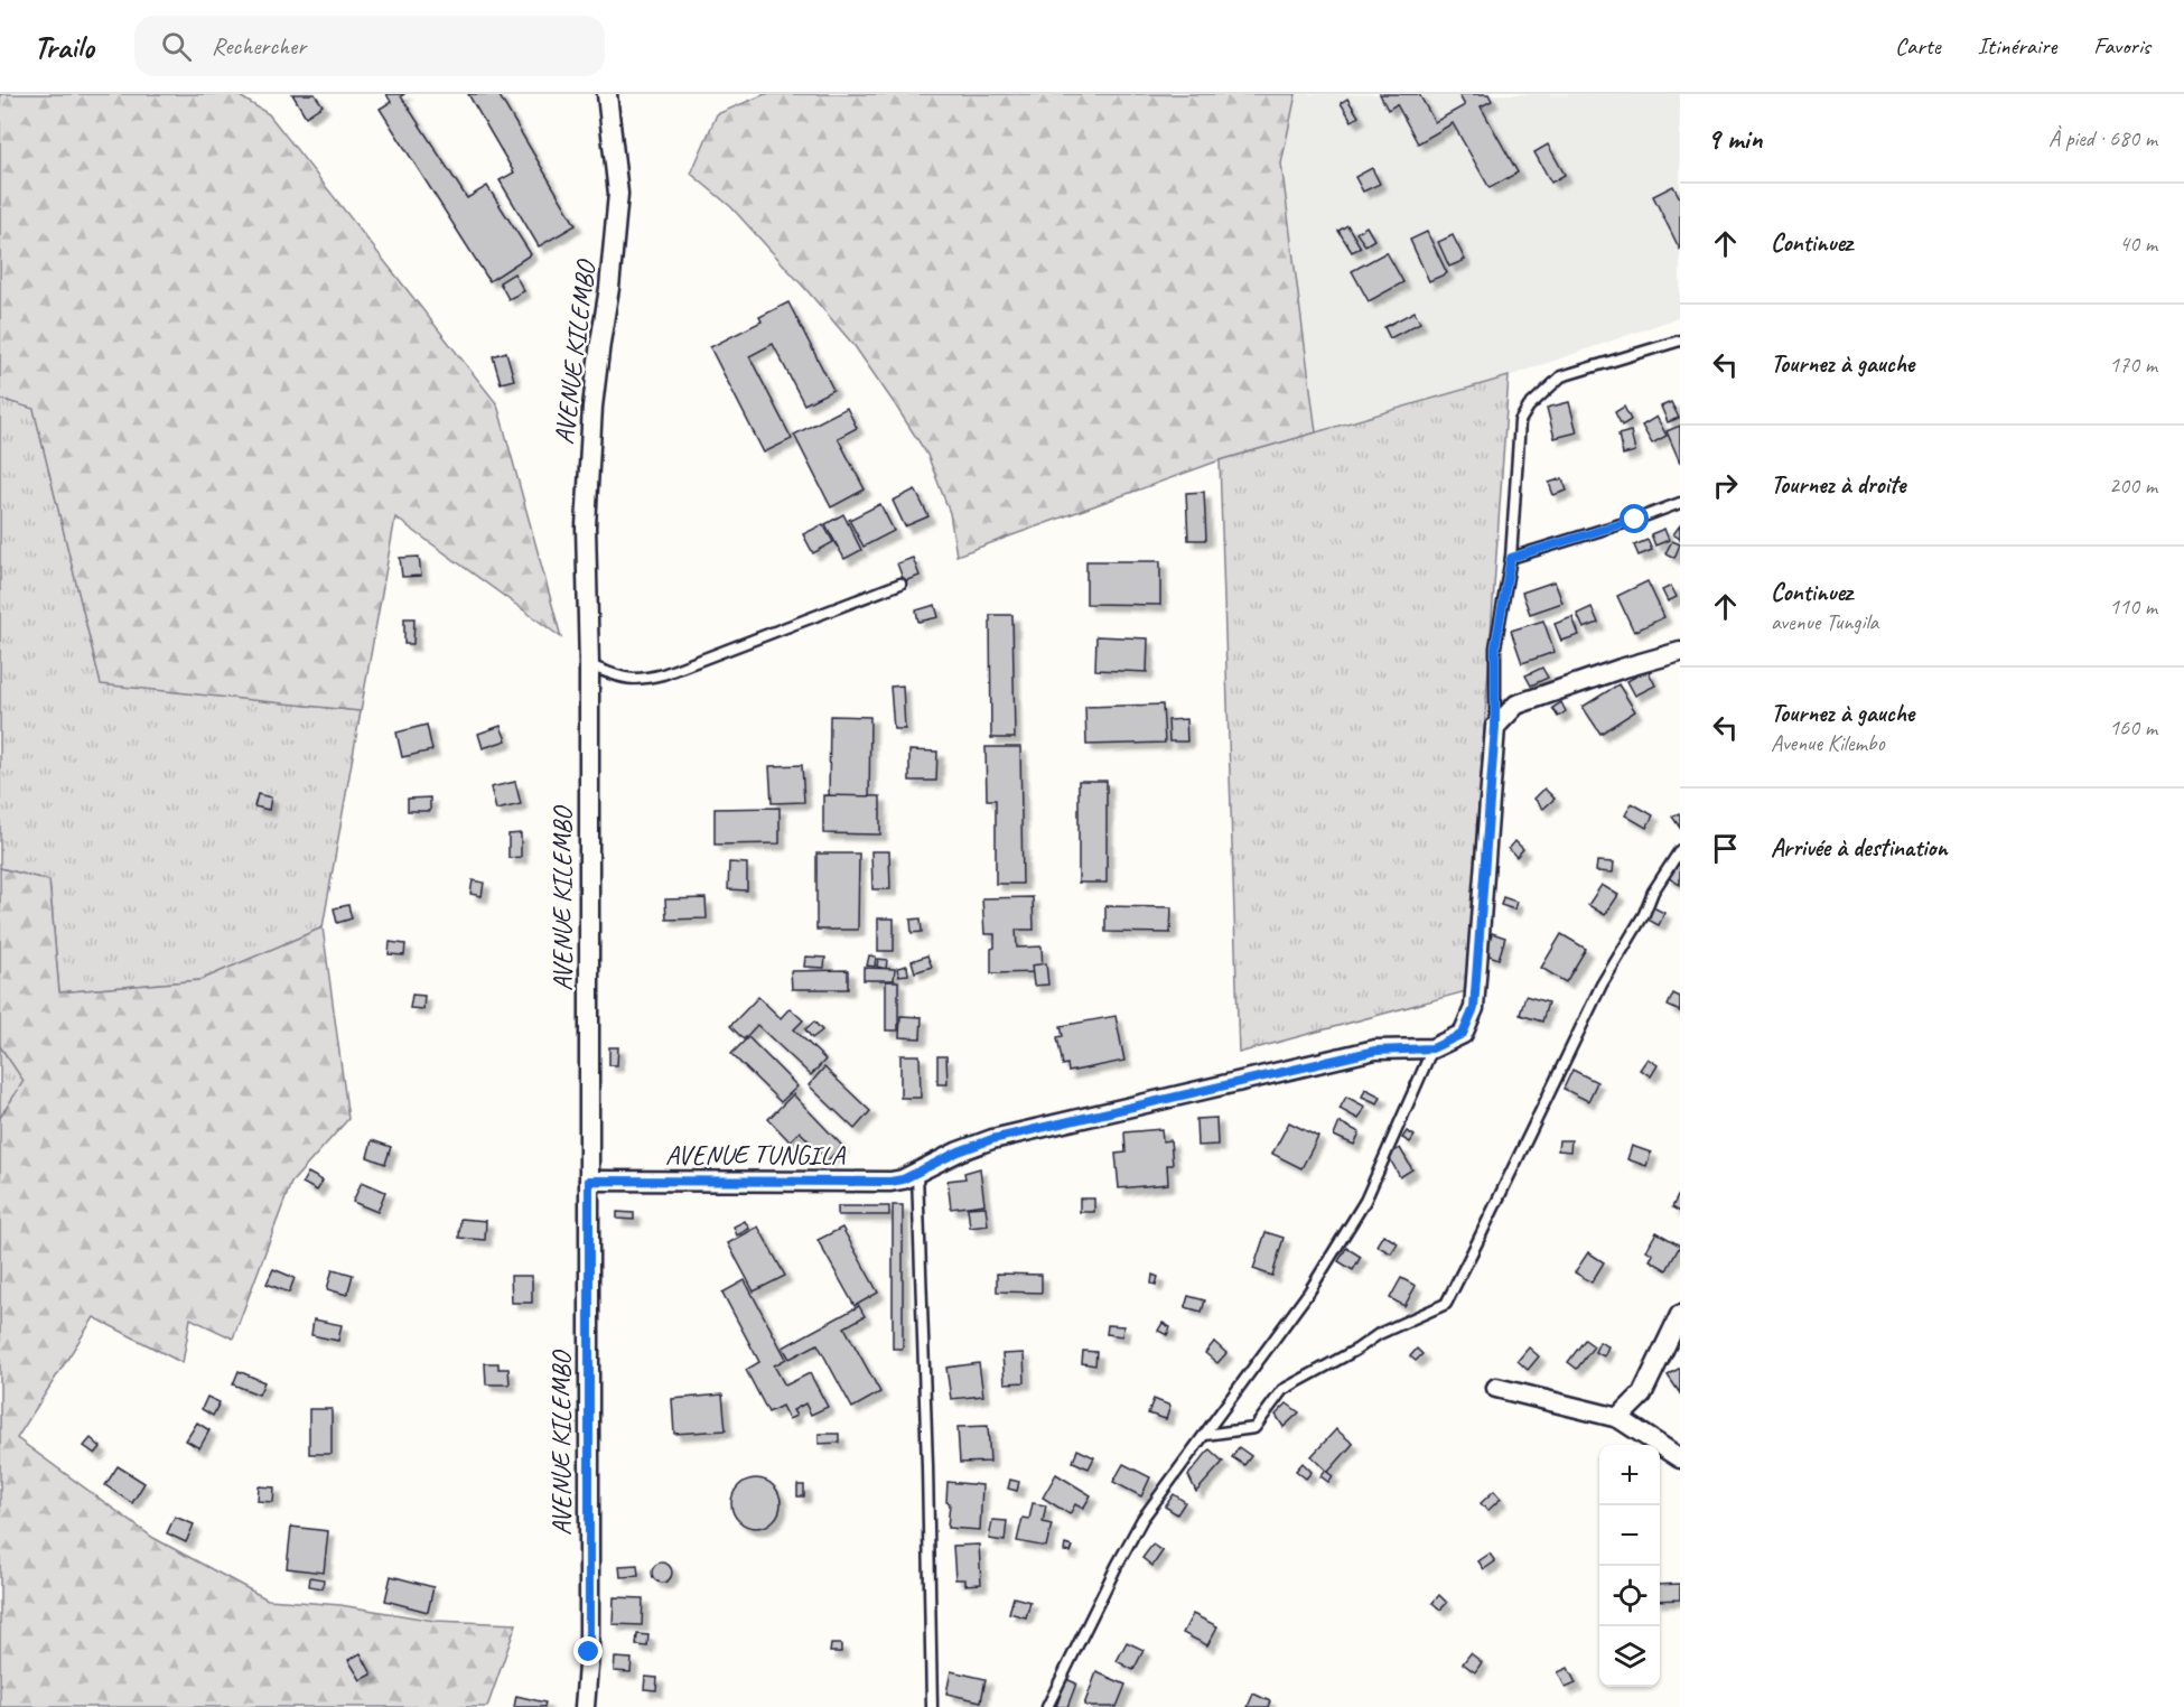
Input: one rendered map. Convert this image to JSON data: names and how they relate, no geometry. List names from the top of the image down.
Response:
{
  "streets": {
    "street": ["AVENUE KILEMBO", "AVENUE TUNGILA"]
  },
  "crossings": [
    ["AVENUE KILEMBO", "AVENUE TUNGILA"]
  ],
  "page": {
    "header": "Trailo",
    "search": "Rechercher",
    "nav": ["Carte", "Itinéraire", "Favoris"],
    "heading": ["9 min", "À pied · 680 m"],
    "list": [
      ["Continuez", "40 m"],
      ["Tournez à gauche", "170 m"],
      ["Tournez à droite", "200 m"],
      ["Continuez", "avenue Tungila", "110 m"],
      ["Tournez à gauche", "Avenue Kilembo", "160 m"],
      "Arrivée à destination"
    ],
    "map_buttons": ["+", "−"]
  }
}
